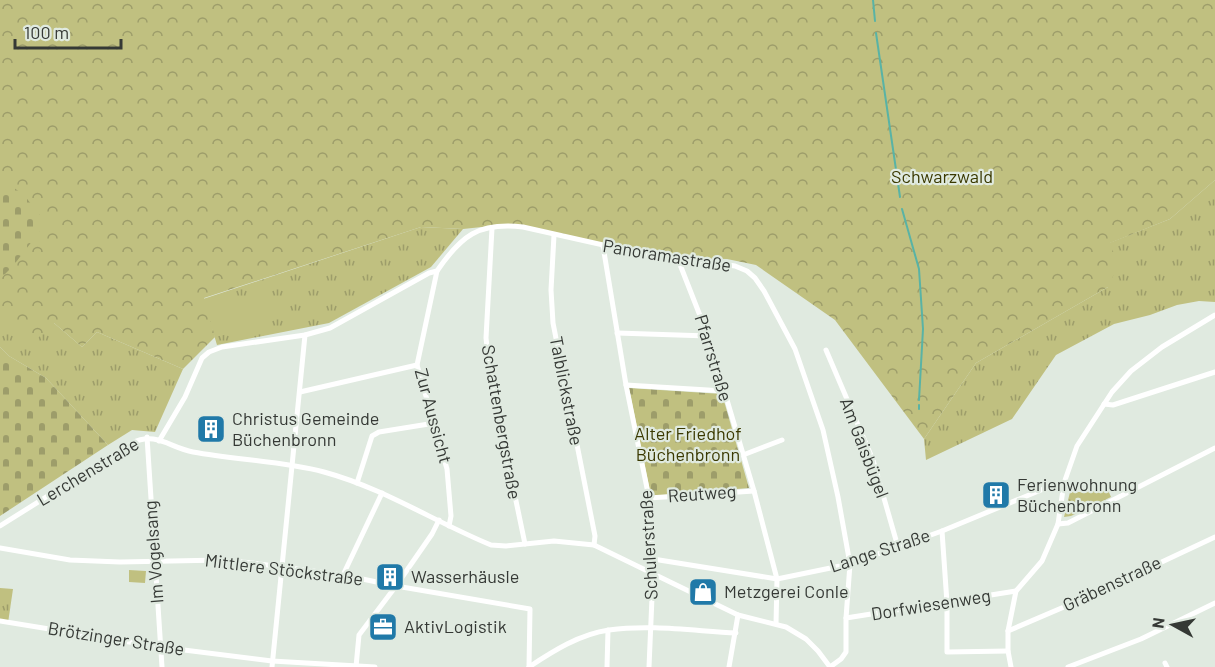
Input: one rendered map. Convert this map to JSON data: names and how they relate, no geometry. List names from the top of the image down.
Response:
{
  "streets": {
    "street": [
      "Panoramastraße",
      "Pfarrstraße",
      "Talblickstraße",
      "Zur Aussicht",
      "Schattenbergstraße",
      "Am Gaisbügel",
      "Lerchenstraße",
      "Reutweg",
      "Schulerstraße",
      "Lange Straße",
      "Im Vogelsang",
      "Mittlere Stöckstraße",
      "Gräbenstraße",
      "Dorfwiesenweg",
      "Brötzinger Straße"
    ]
  },
  "crossings": [
    ["Panoramastraße", "Pfarrstraße"],
    ["Panoramastraße", "Talblickstraße"],
    ["Panoramastraße", "Zur Aussicht"],
    ["Panoramastraße", "Schattenbergstraße"],
    ["Panoramastraße", "Lerchenstraße"],
    ["Panoramastraße", "Schulerstraße"],
    ["Panoramastraße", "Lange Straße"],
    ["Panoramastraße", "Dorfwiesenweg"],
    ["Pfarrstraße", "Reutweg"],
    ["Pfarrstraße", "Lange Straße"],
    ["Am Gaisbügel", "Lange Straße"],
    ["Lerchenstraße", "Im Vogelsang"],
    ["Reutweg", "Schulerstraße"],
    ["Schulerstraße", "Lange Straße"],
    ["Im Vogelsang", "Mittlere Stöckstraße"],
    ["Im Vogelsang", "Brötzinger Straße"]
  ],
  "parks": ["Schwarzwald", "Alter Friedhof Büchenbronn"],
  "places": {
    "building": ["Christus Gemeinde Büchenbronn", "Ferienwohnung Büchenbronn", "Wasserhäusle"],
    "shop": ["Metzgerei Conle"],
    "office": ["AktivLogistik"]
  },
  "scale_bar": "100 m",
  "north": "left"
}
